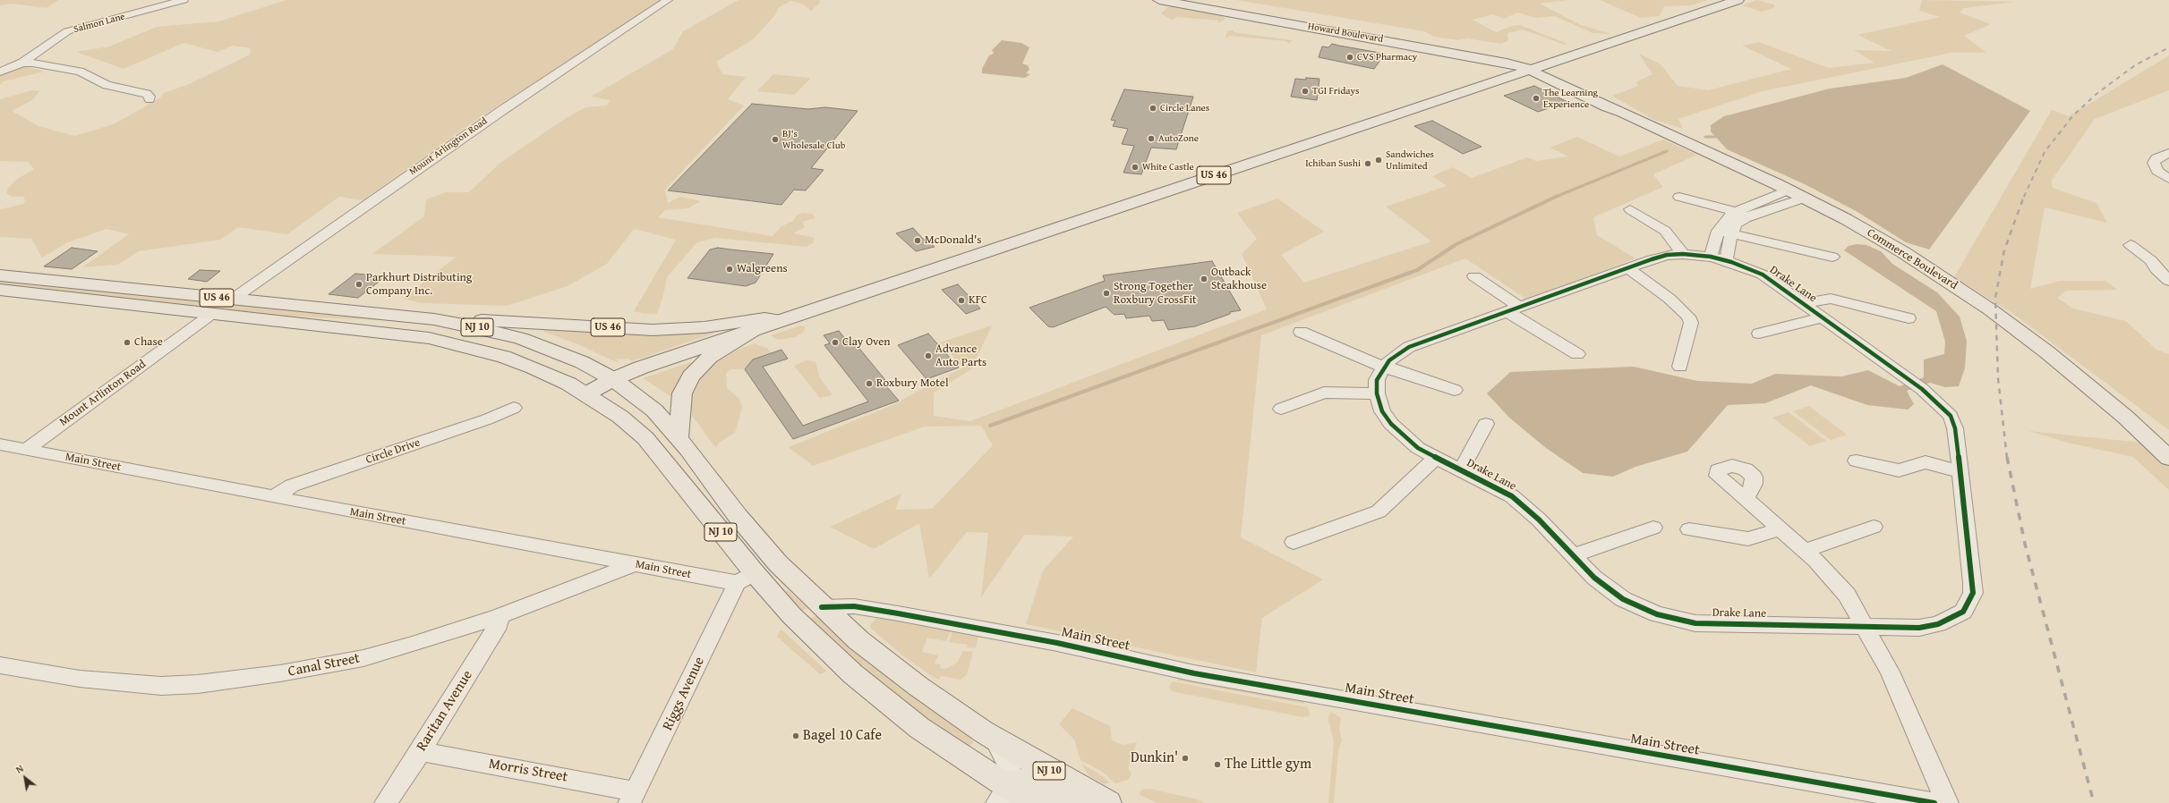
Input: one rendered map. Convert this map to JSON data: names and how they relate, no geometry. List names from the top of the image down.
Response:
{
  "streets": {
    "main road": [
      "Howard Boulevard",
      "US 46",
      "Commerce Boulevard",
      "NJ 10"
    ],
    "street": [
      "Salmon Lane",
      "Mount Arlington Road",
      "Drake Lane",
      "Mount Arlinton Road",
      "Circle Drive",
      "Main Street",
      "Canal Street",
      "Riggs Avenue",
      "Raritan Avenue",
      "Morris Street"
    ]
  },
  "crossings": [
    ["Howard Boulevard", "US 46"],
    ["Howard Boulevard", "Commerce Boulevard"],
    ["Mount Arlington Road", "US 46"],
    ["US 46", "Commerce Boulevard"],
    ["US 46", "NJ 10"],
    ["US 46", "Mount Arlinton Road"],
    ["NJ 10", "Main Street"],
    ["NJ 10", "Riggs Avenue"],
    ["Mount Arlinton Road", "Main Street"],
    ["Circle Drive", "Main Street"],
    ["Main Street", "Canal Street"],
    ["Main Street", "Riggs Avenue"],
    ["Canal Street", "Raritan Avenue"],
    ["Riggs Avenue", "Morris Street"],
    ["Raritan Avenue", "Morris Street"]
  ],
  "places": [
    "CVS Pharmacy",
    "TGI Fridays",
    "The Learning Experience",
    "Circle Lanes",
    "AutoZone",
    "BJ's Wholesale Club",
    "Sandwiches Unlimited",
    "Ichiban Sushi",
    "White Castle",
    "McDonald's",
    "Walgreens",
    "Outback Steakhouse",
    "Parkhurt Distributing Company Inc.",
    "Strong Together Roxbury CrossFit",
    "KFC",
    "Chase",
    "Clay Oven",
    "Advance Auto Parts",
    "Roxbury Motel",
    "Bagel 10 Cafe",
    "Dunkin'",
    "The Little gym"
  ],
  "north": "top left"
}
